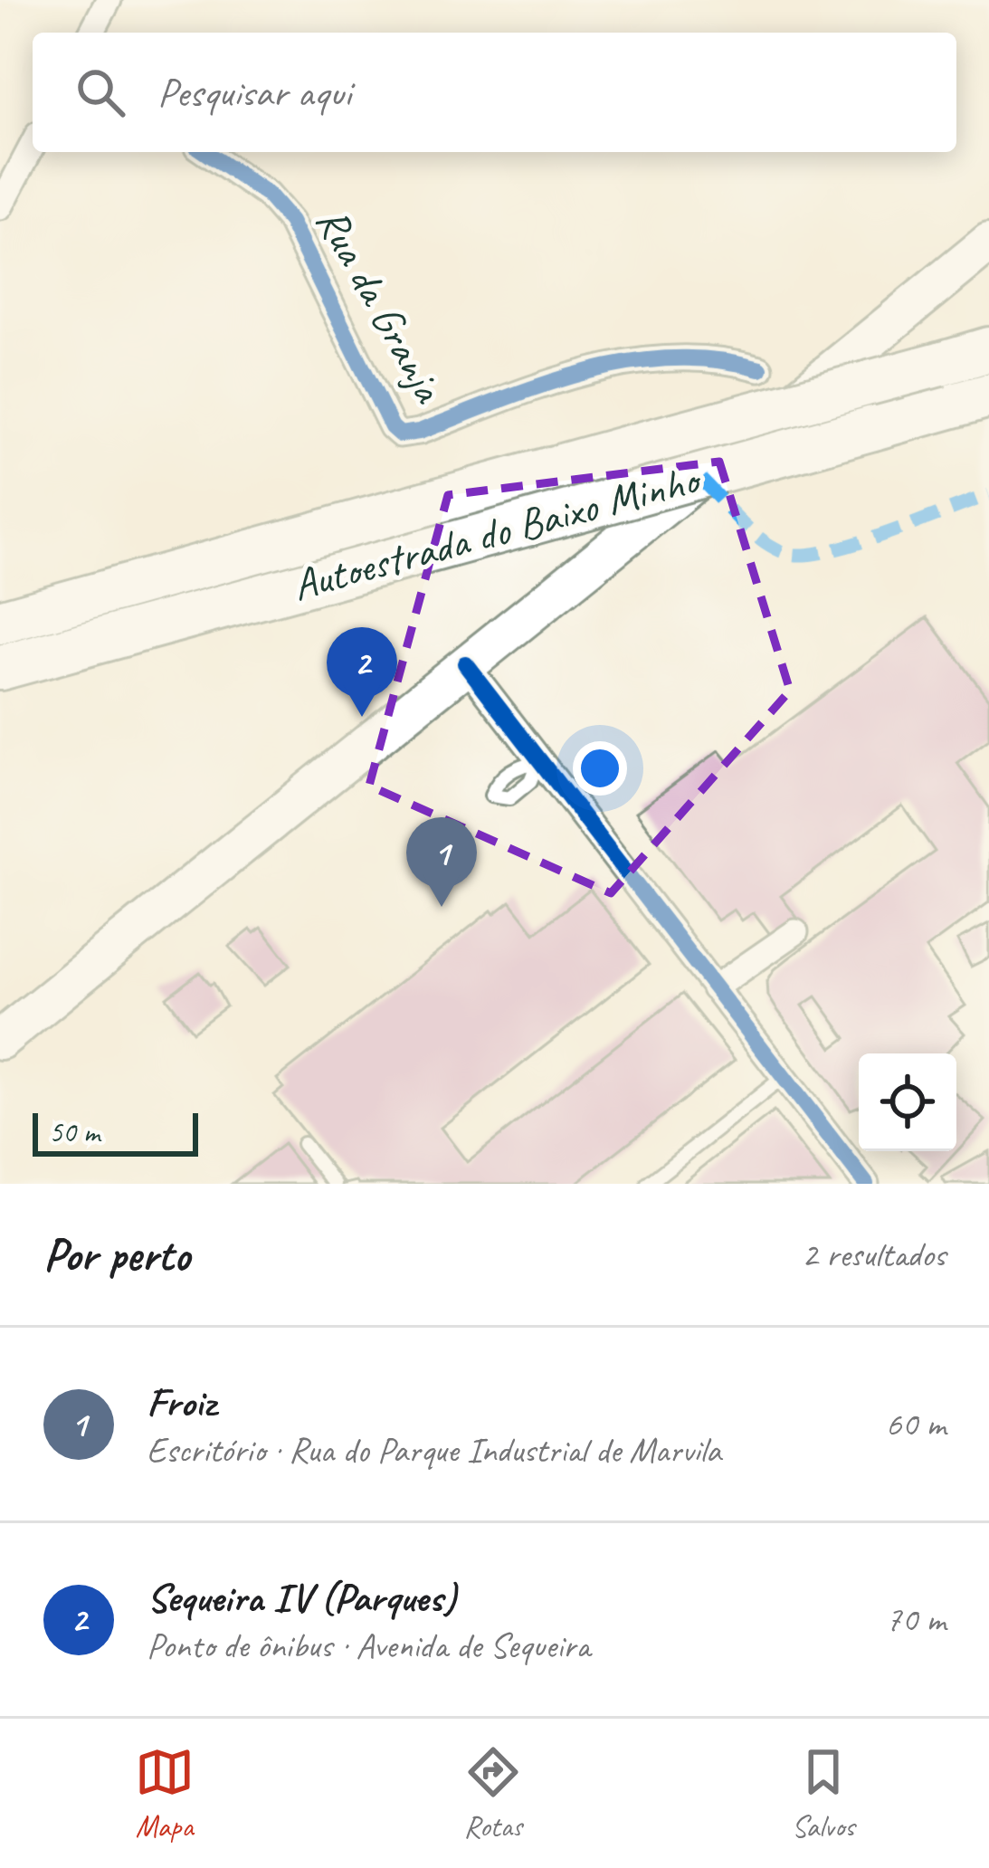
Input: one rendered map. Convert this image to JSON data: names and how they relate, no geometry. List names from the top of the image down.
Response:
{
  "streets": {
    "highway": ["Autoestrada do Baixo Minho"],
    "street": ["Rua da Granja"]
  },
  "scale_bar": "50 m",
  "page": {
    "search": "Pesquisar aqui",
    "pins": ["2", "1"],
    "scale": "50 m",
    "heading": ["Por perto", "2 resultados"],
    "list": [
      {
        "mark": "1",
        "name": "Froiz",
        "note": "Escritório · Rua do Parque Industrial de Marvila",
        "value": "60 m"
      },
      {
        "mark": "2",
        "name": "Sequeira IV (Parques)",
        "note": "Ponto de ônibus · Avenida de Sequeira",
        "value": "70 m"
      }
    ],
    "nav": ["Mapa", "Rotas", "Salvos"]
  }
}
